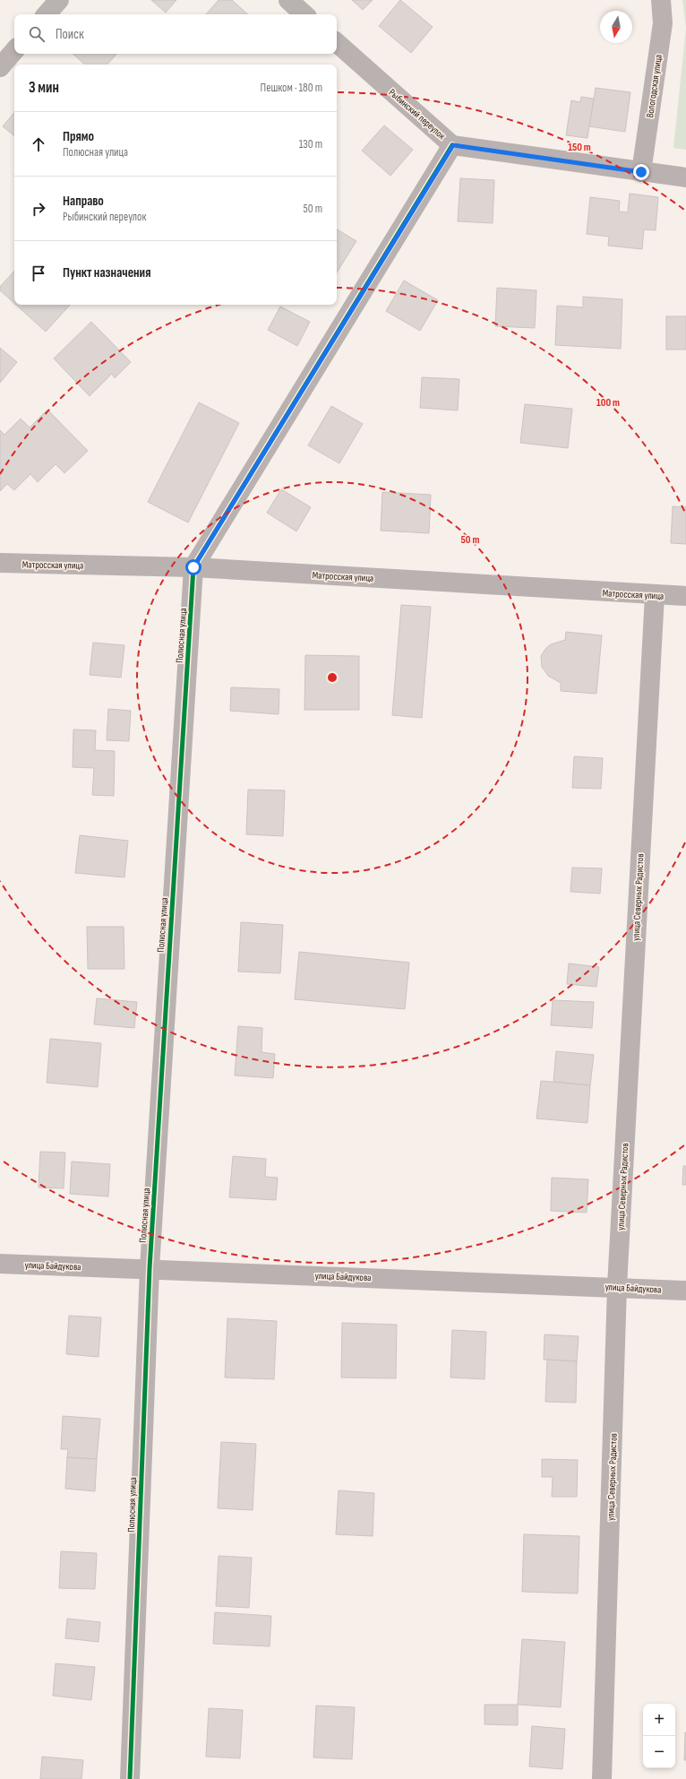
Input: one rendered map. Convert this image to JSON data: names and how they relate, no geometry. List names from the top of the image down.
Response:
{
  "streets": {
    "street": [
      "Вологодская улица",
      "Рыбинский переулок",
      "Матросская улица",
      "Полюсная улица",
      "улица Северных Радистов",
      "улица Байдукова"
    ]
  },
  "crossings": [
    ["Вологодская улица", "Рыбинский переулок"],
    ["Рыбинский переулок", "Полюсная улица"],
    ["Матросская улица", "Полюсная улица"],
    ["Матросская улица", "улица Северных Радистов"],
    ["Полюсная улица", "улица Байдукова"],
    ["улица Северных Радистов", "улица Байдукова"]
  ],
  "north": "bottom",
  "page": {
    "search": "Поиск",
    "heading": ["3 мин", "Пешком · 180 m"],
    "list": [
      ["Прямо", "Полюсная улица", "130 m"],
      ["Направо", "Рыбинский переулок", "50 m"],
      "Пункт назначения"
    ],
    "map_buttons": ["+", "−"]
  },
  "rings": ["150 m", "100 m", "50 m"]
}
